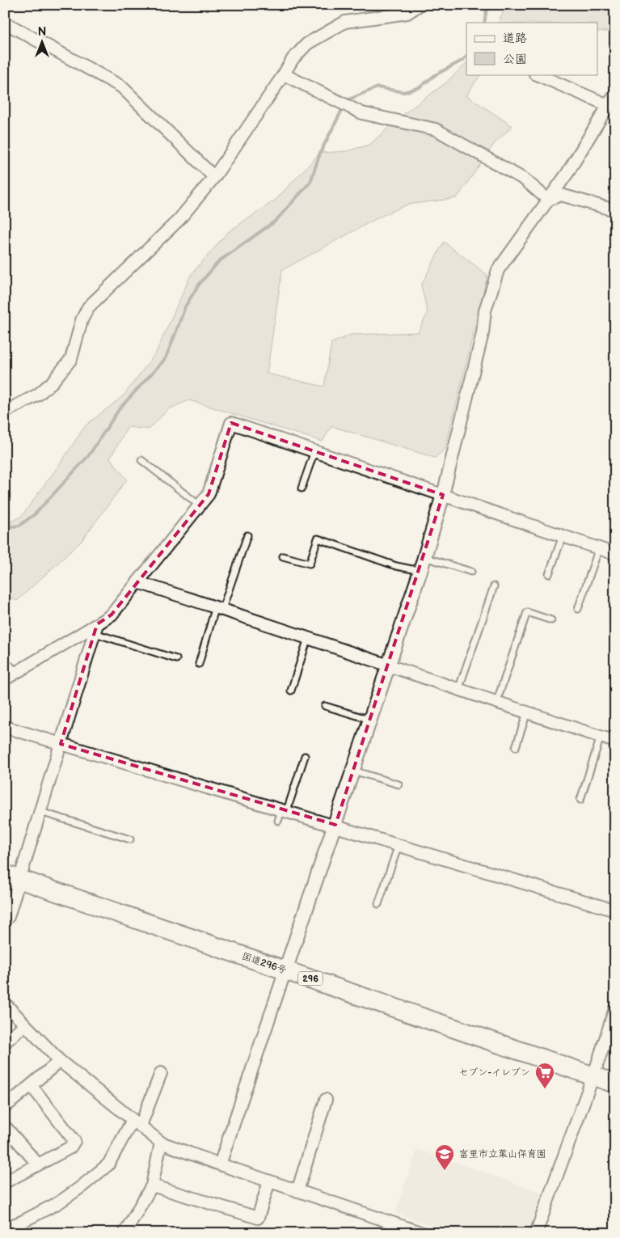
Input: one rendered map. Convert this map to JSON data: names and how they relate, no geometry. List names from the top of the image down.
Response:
{
  "streets": {
    "highway": ["国道296号", "296"]
  },
  "places": {
    "supermarket": ["セブン-イレブン"],
    "school or university": ["富里市立葉山保育園"]
  },
  "legend": ["道路", "公園"],
  "north": "top"
}
